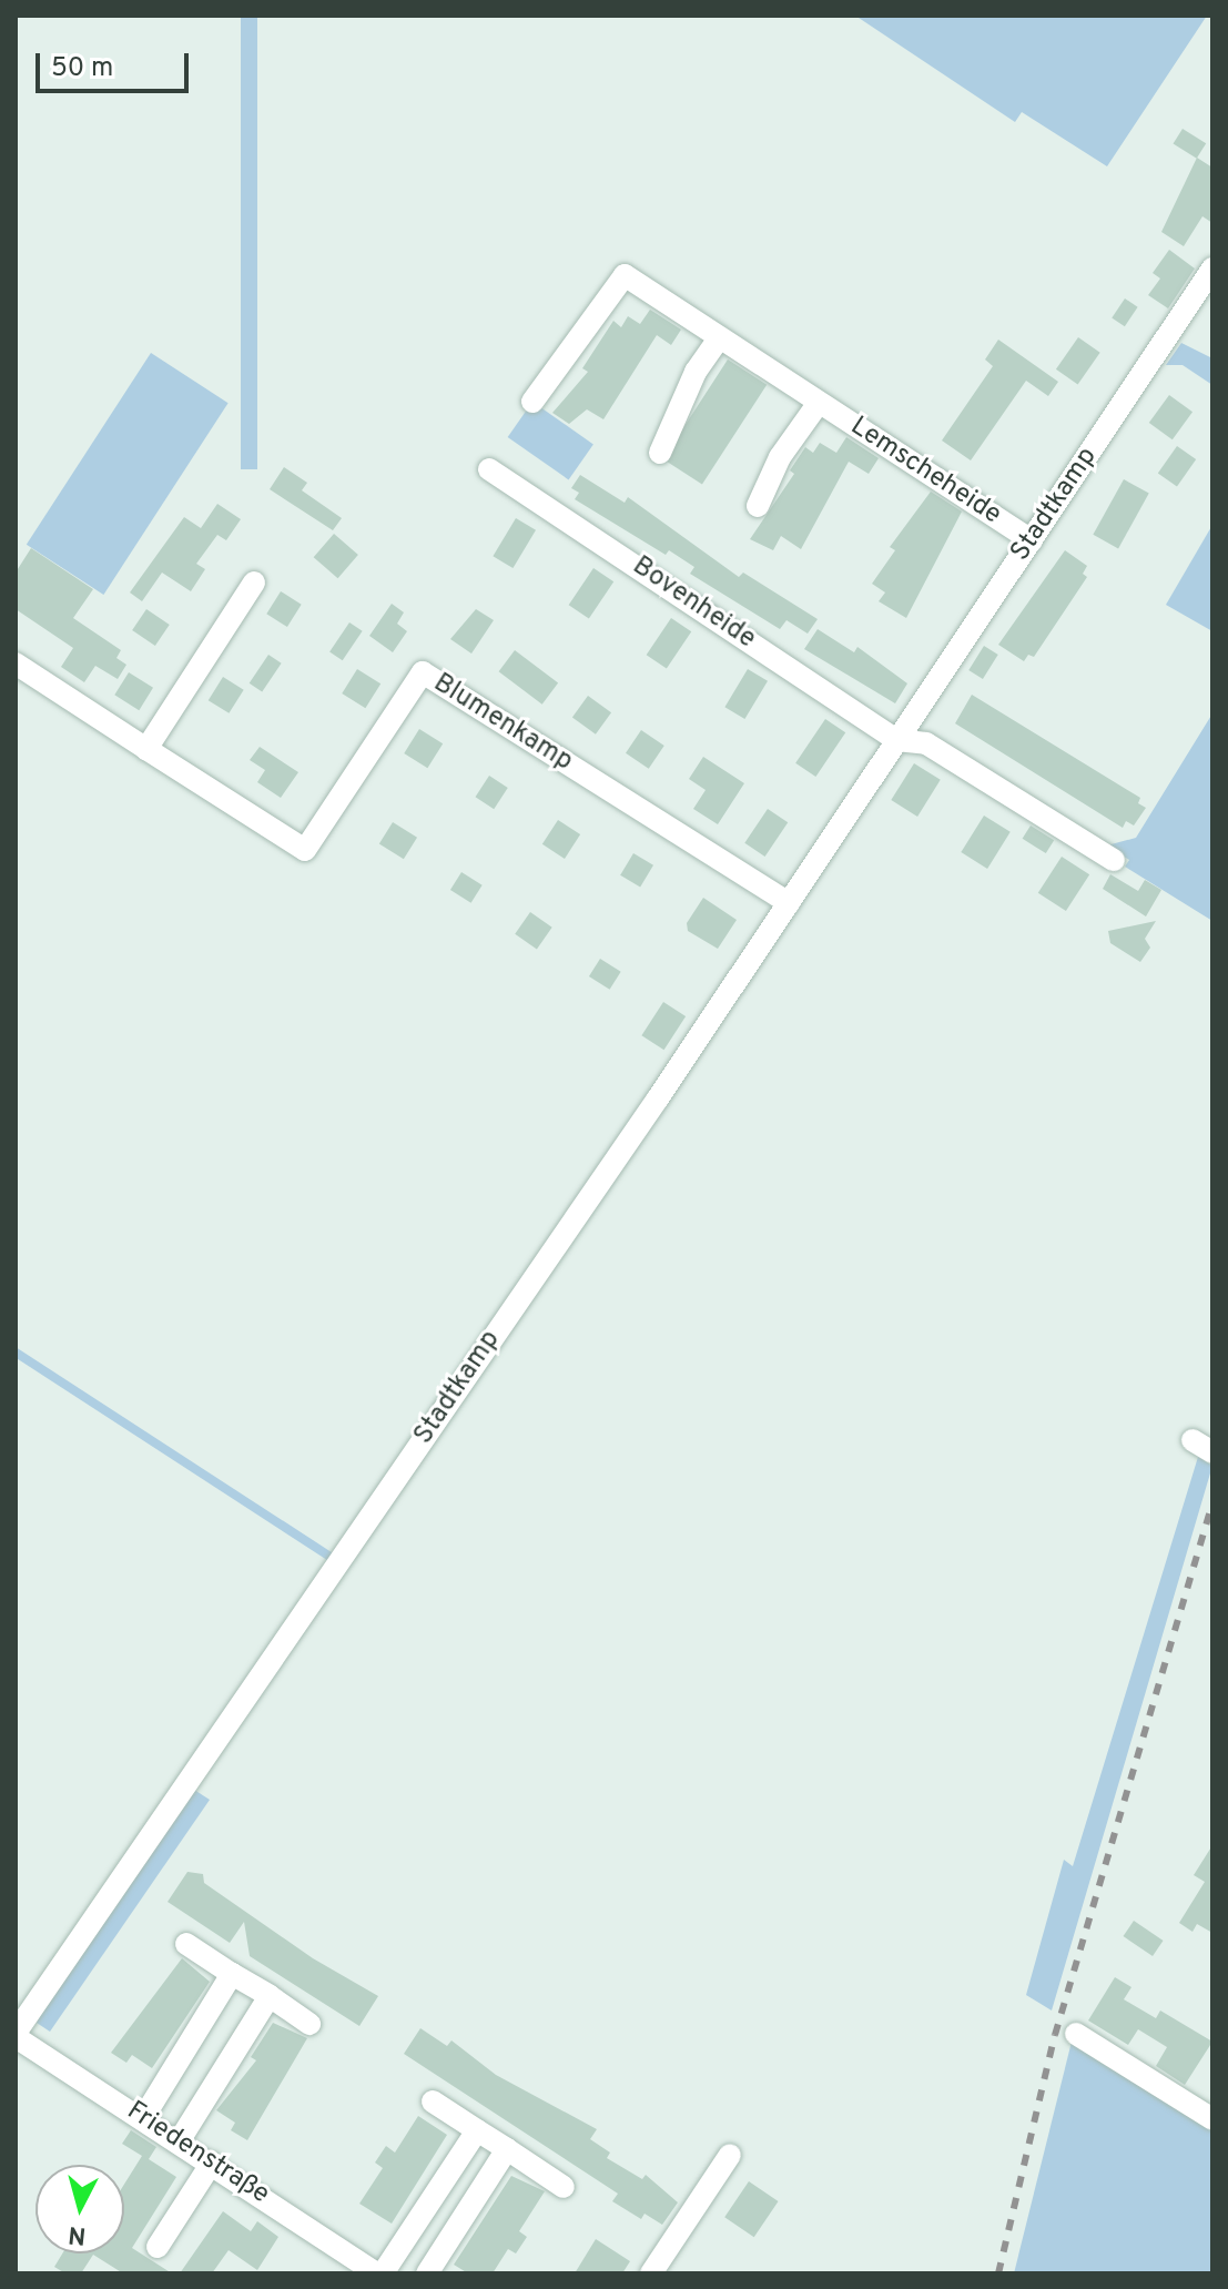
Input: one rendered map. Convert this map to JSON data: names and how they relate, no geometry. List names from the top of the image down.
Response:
{
  "streets": {
    "street": [
      "Lemscheheide",
      "Stadtkamp",
      "Bovenheide",
      "Blumenkamp",
      "Friedenstraße"
    ]
  },
  "crossings": [
    ["Lemscheheide", "Stadtkamp"],
    ["Stadtkamp", "Bovenheide"],
    ["Stadtkamp", "Blumenkamp"],
    ["Stadtkamp", "Friedenstraße"]
  ],
  "scale_bar": "50 m",
  "north": "bottom"
}
